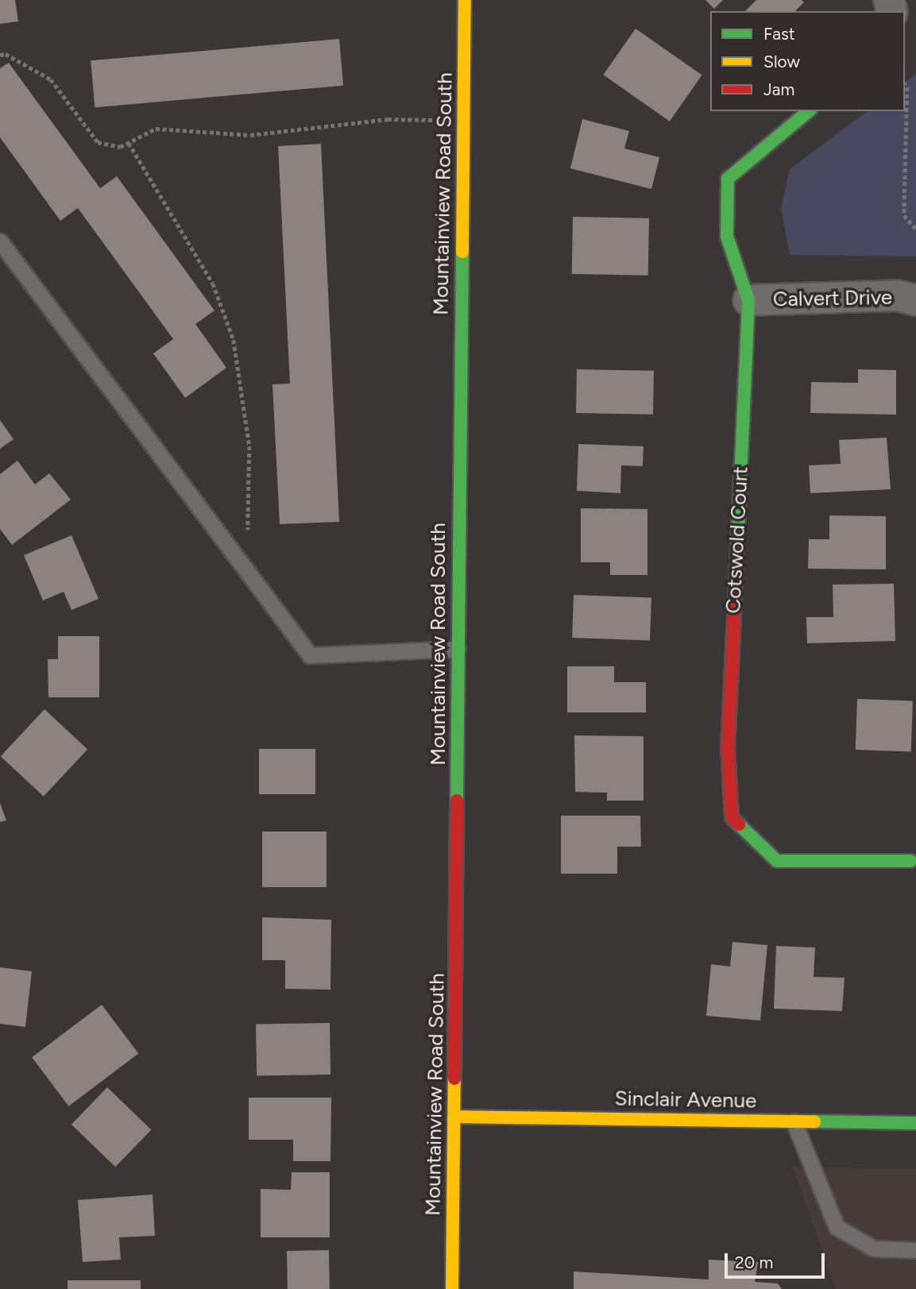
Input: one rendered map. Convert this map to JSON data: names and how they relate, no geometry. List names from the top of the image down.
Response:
{
  "streets": {
    "street": [
      "Mountainview Road South",
      "Calvert Drive",
      "Cotswold Court",
      "Sinclair Avenue"
    ]
  },
  "crossings": [
    ["Mountainview Road South", "Sinclair Avenue"],
    ["Calvert Drive", "Cotswold Court"]
  ],
  "legend": ["Fast", "Slow", "Jam"],
  "scale_bar": "20 m"
}
